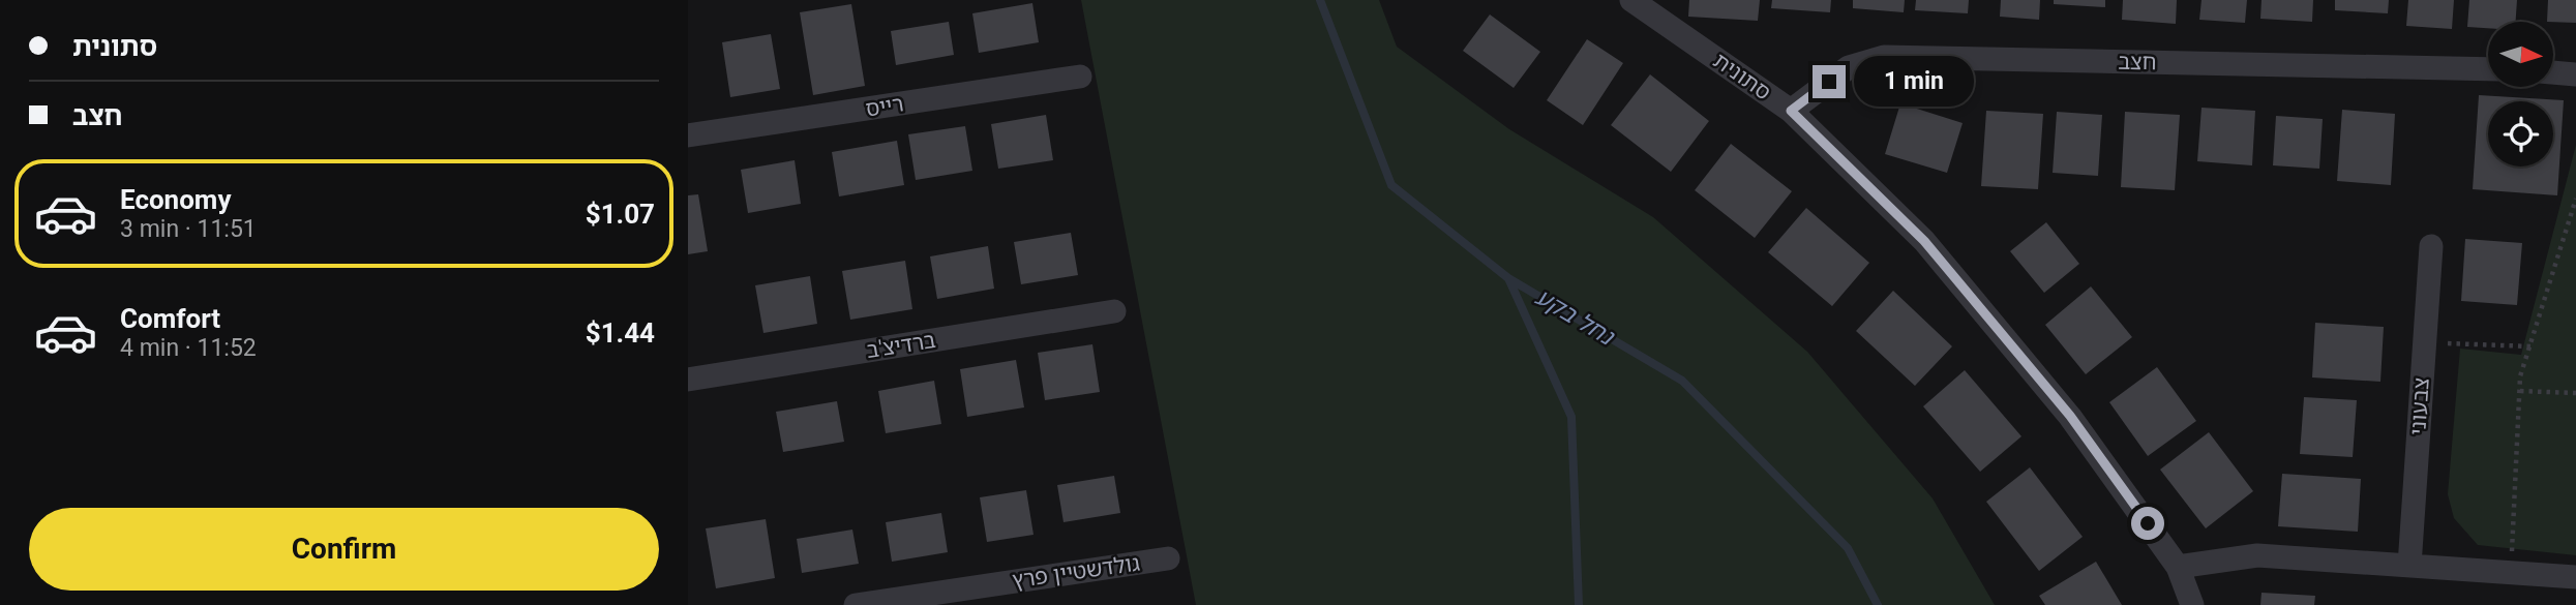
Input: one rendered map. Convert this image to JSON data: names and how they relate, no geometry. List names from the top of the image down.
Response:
{
  "streets": {
    "street": [
      "חצב",
      "סתונית",
      "רייס",
      "ברדיצ'ב",
      "צבעוני",
      "גולדשטיין פרץ"
    ]
  },
  "crossings": [
    ["חצב", "סתונית"]
  ],
  "water": ["נחל בקע"],
  "north": "right",
  "page": {
    "banner": ["סתונית", "חצב"],
    "bubble": "1 min",
    "list": [
      {
        "name": "Economy",
        "note": "3 min · 11:51",
        "value": "$1.07"
      },
      {
        "name": "Comfort",
        "note": "4 min · 11:52",
        "value": "$1.44"
      }
    ],
    "buttons": "Confirm"
  }
}
